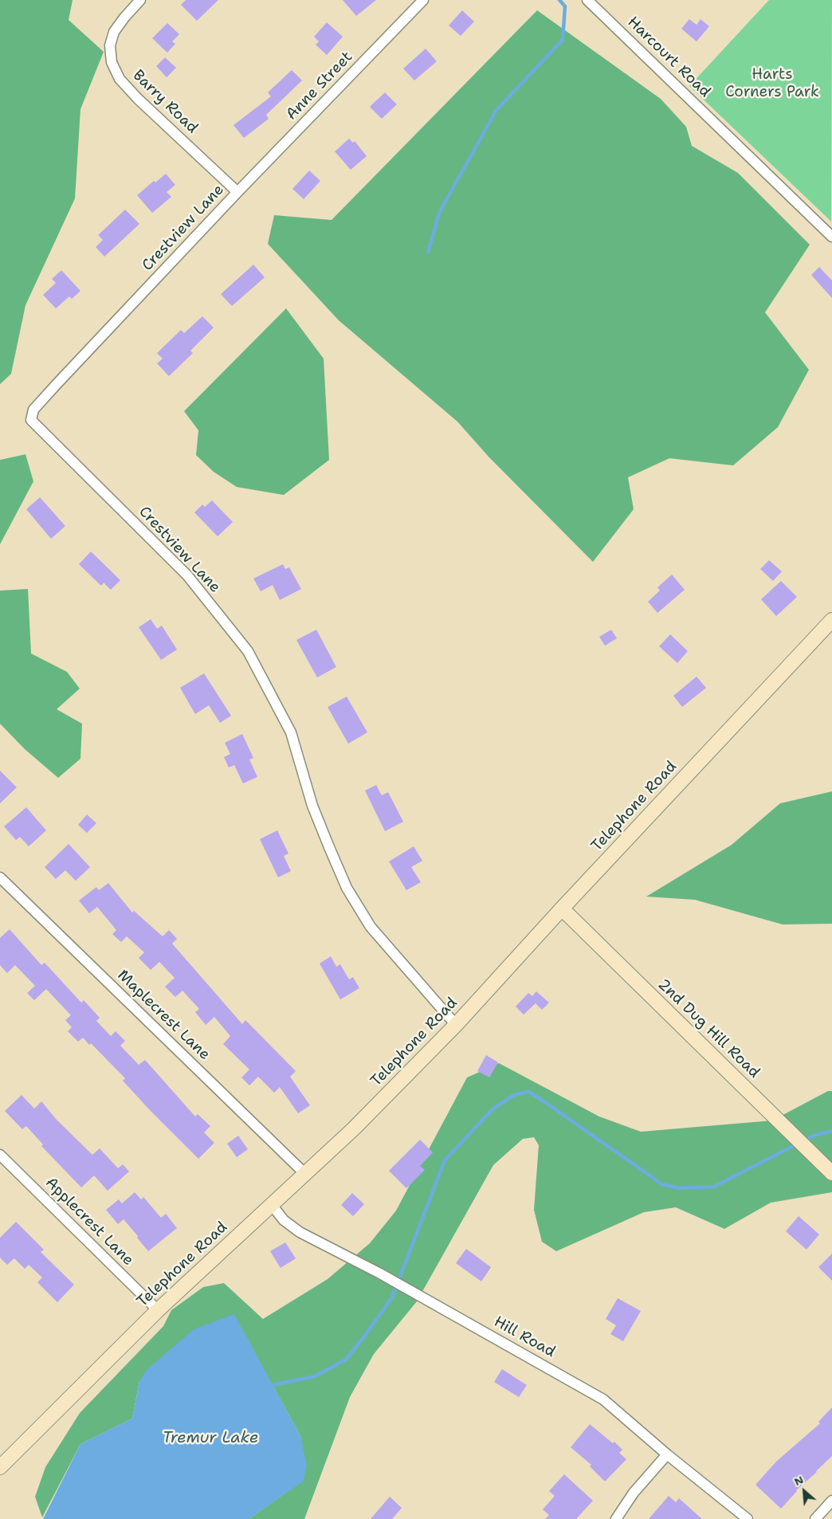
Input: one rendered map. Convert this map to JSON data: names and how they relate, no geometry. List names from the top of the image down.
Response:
{
  "streets": {
    "street": [
      "Harcourt Road",
      "Anne Street",
      "Barry Road",
      "Crestview Lane",
      "Telephone Road",
      "Maplecrest Lane",
      "2nd Dug Hill Road",
      "Applecrest Lane",
      "Hill Road"
    ]
  },
  "crossings": [
    ["Anne Street", "Barry Road"],
    ["Anne Street", "Crestview Lane"],
    ["Barry Road", "Crestview Lane"],
    ["Crestview Lane", "Telephone Road"],
    ["Telephone Road", "Maplecrest Lane"],
    ["Telephone Road", "2nd Dug Hill Road"],
    ["Telephone Road", "Applecrest Lane"],
    ["Telephone Road", "Hill Road"]
  ],
  "water": ["Tremur Lake"],
  "parks": ["Harts Corners Park"],
  "north": "top left"
}
